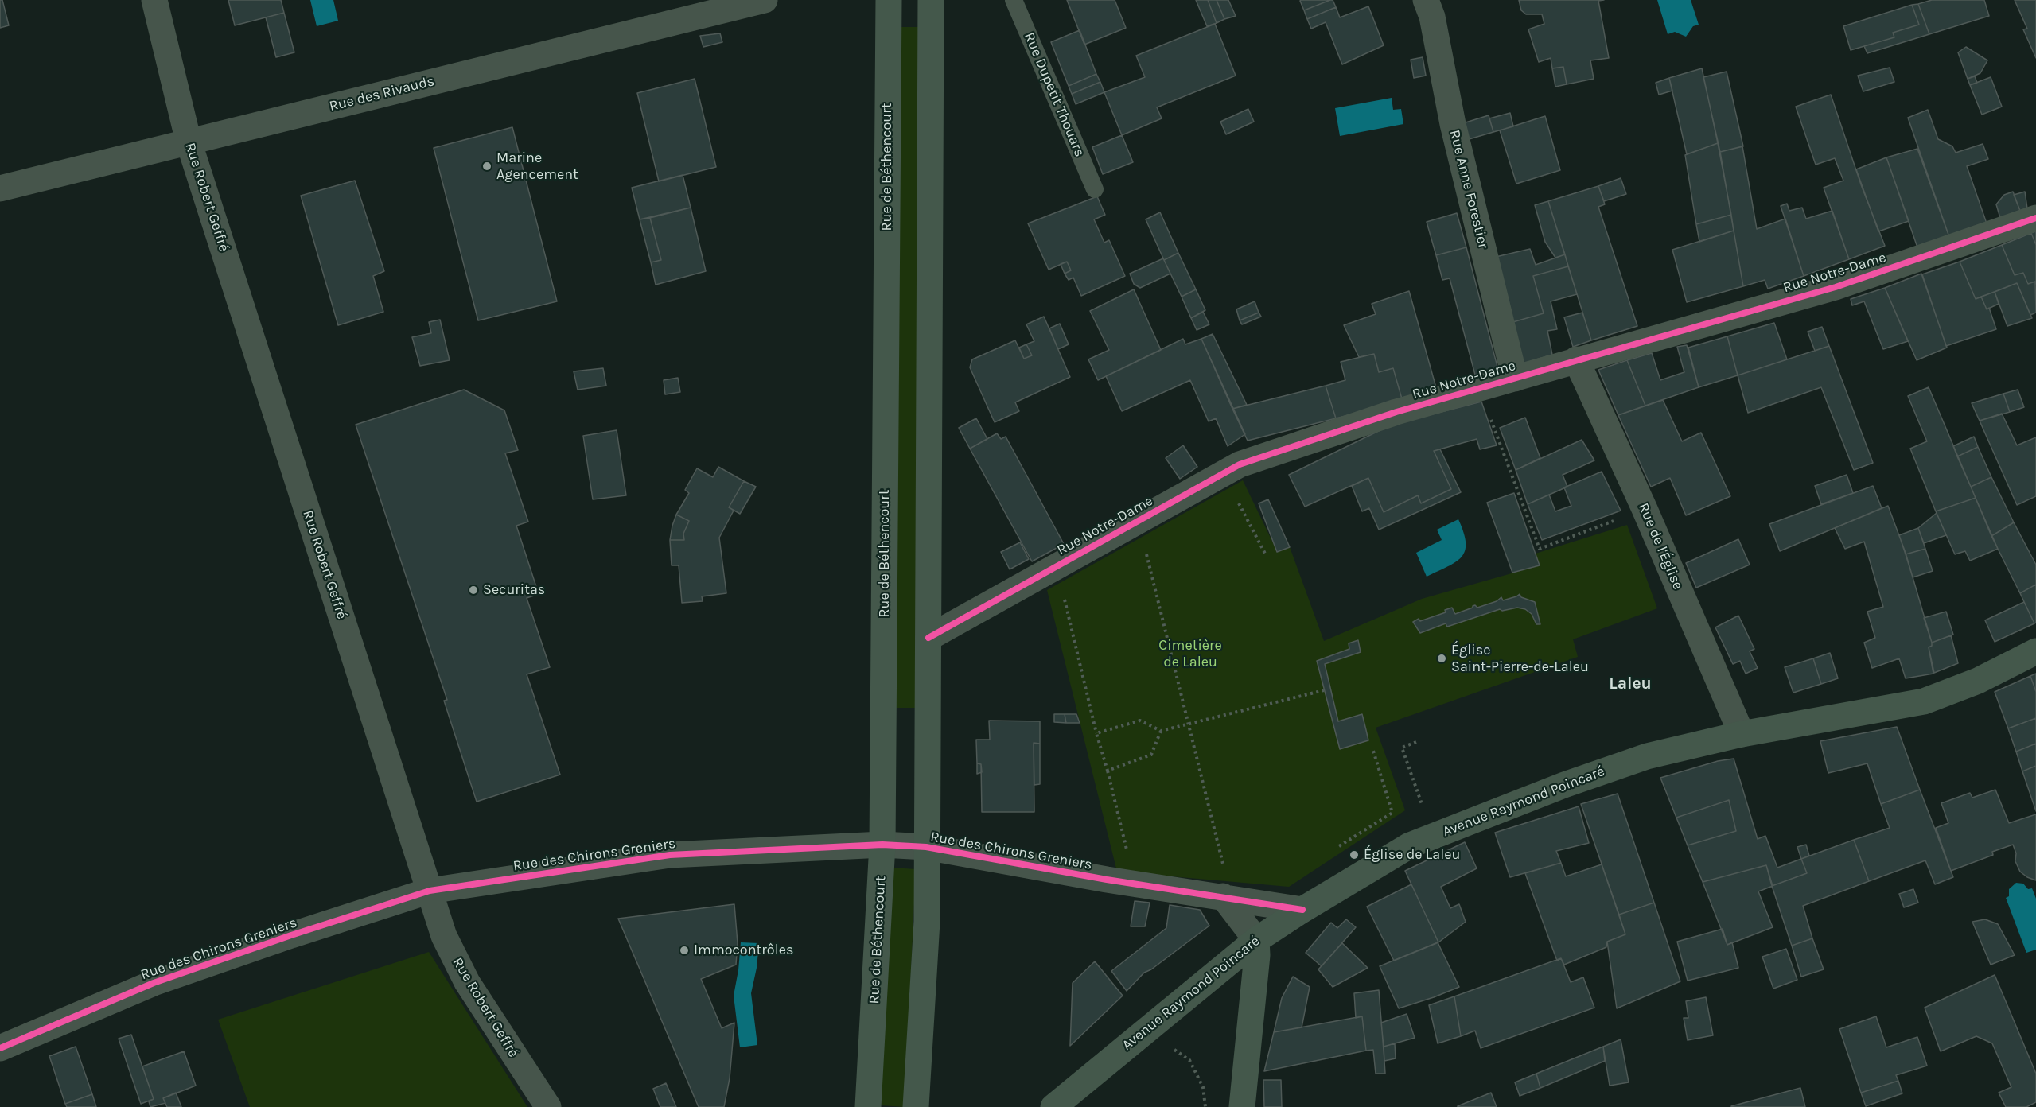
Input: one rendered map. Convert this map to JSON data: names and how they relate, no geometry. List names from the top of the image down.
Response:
{
  "streets": {
    "main road": ["Rue de Béthencourt", "Avenue Raymond Poincaré"],
    "street": [
      "Rue des Rivauds",
      "Rue Anne Forestier",
      "Rue Robert Geffré",
      "Rue Notre-Dame",
      "Rue de l'Église",
      "Rue des Chirons Greniers"
    ],
    "lane": ["Rue Dupetit Thouars"]
  },
  "crossings": [
    ["Rue des Rivauds", "Rue Robert Geffré"],
    ["Rue de Béthencourt", "Rue des Chirons Greniers"],
    ["Rue Anne Forestier", "Rue Notre-Dame"],
    ["Rue Robert Geffré", "Rue des Chirons Greniers"],
    ["Rue Notre-Dame", "Rue de l'Église"],
    ["Rue de l'Église", "Avenue Raymond Poincaré"],
    ["Avenue Raymond Poincaré", "Rue des Chirons Greniers"]
  ],
  "districts": ["Laleu"],
  "parks": ["Cimetière de Laleu"],
  "places": [
    "Marine Agencement",
    "Securitas",
    "Église Saint-Pierre-de-Laleu",
    "Église de Laleu",
    "Immocontrôles"
  ]
}
